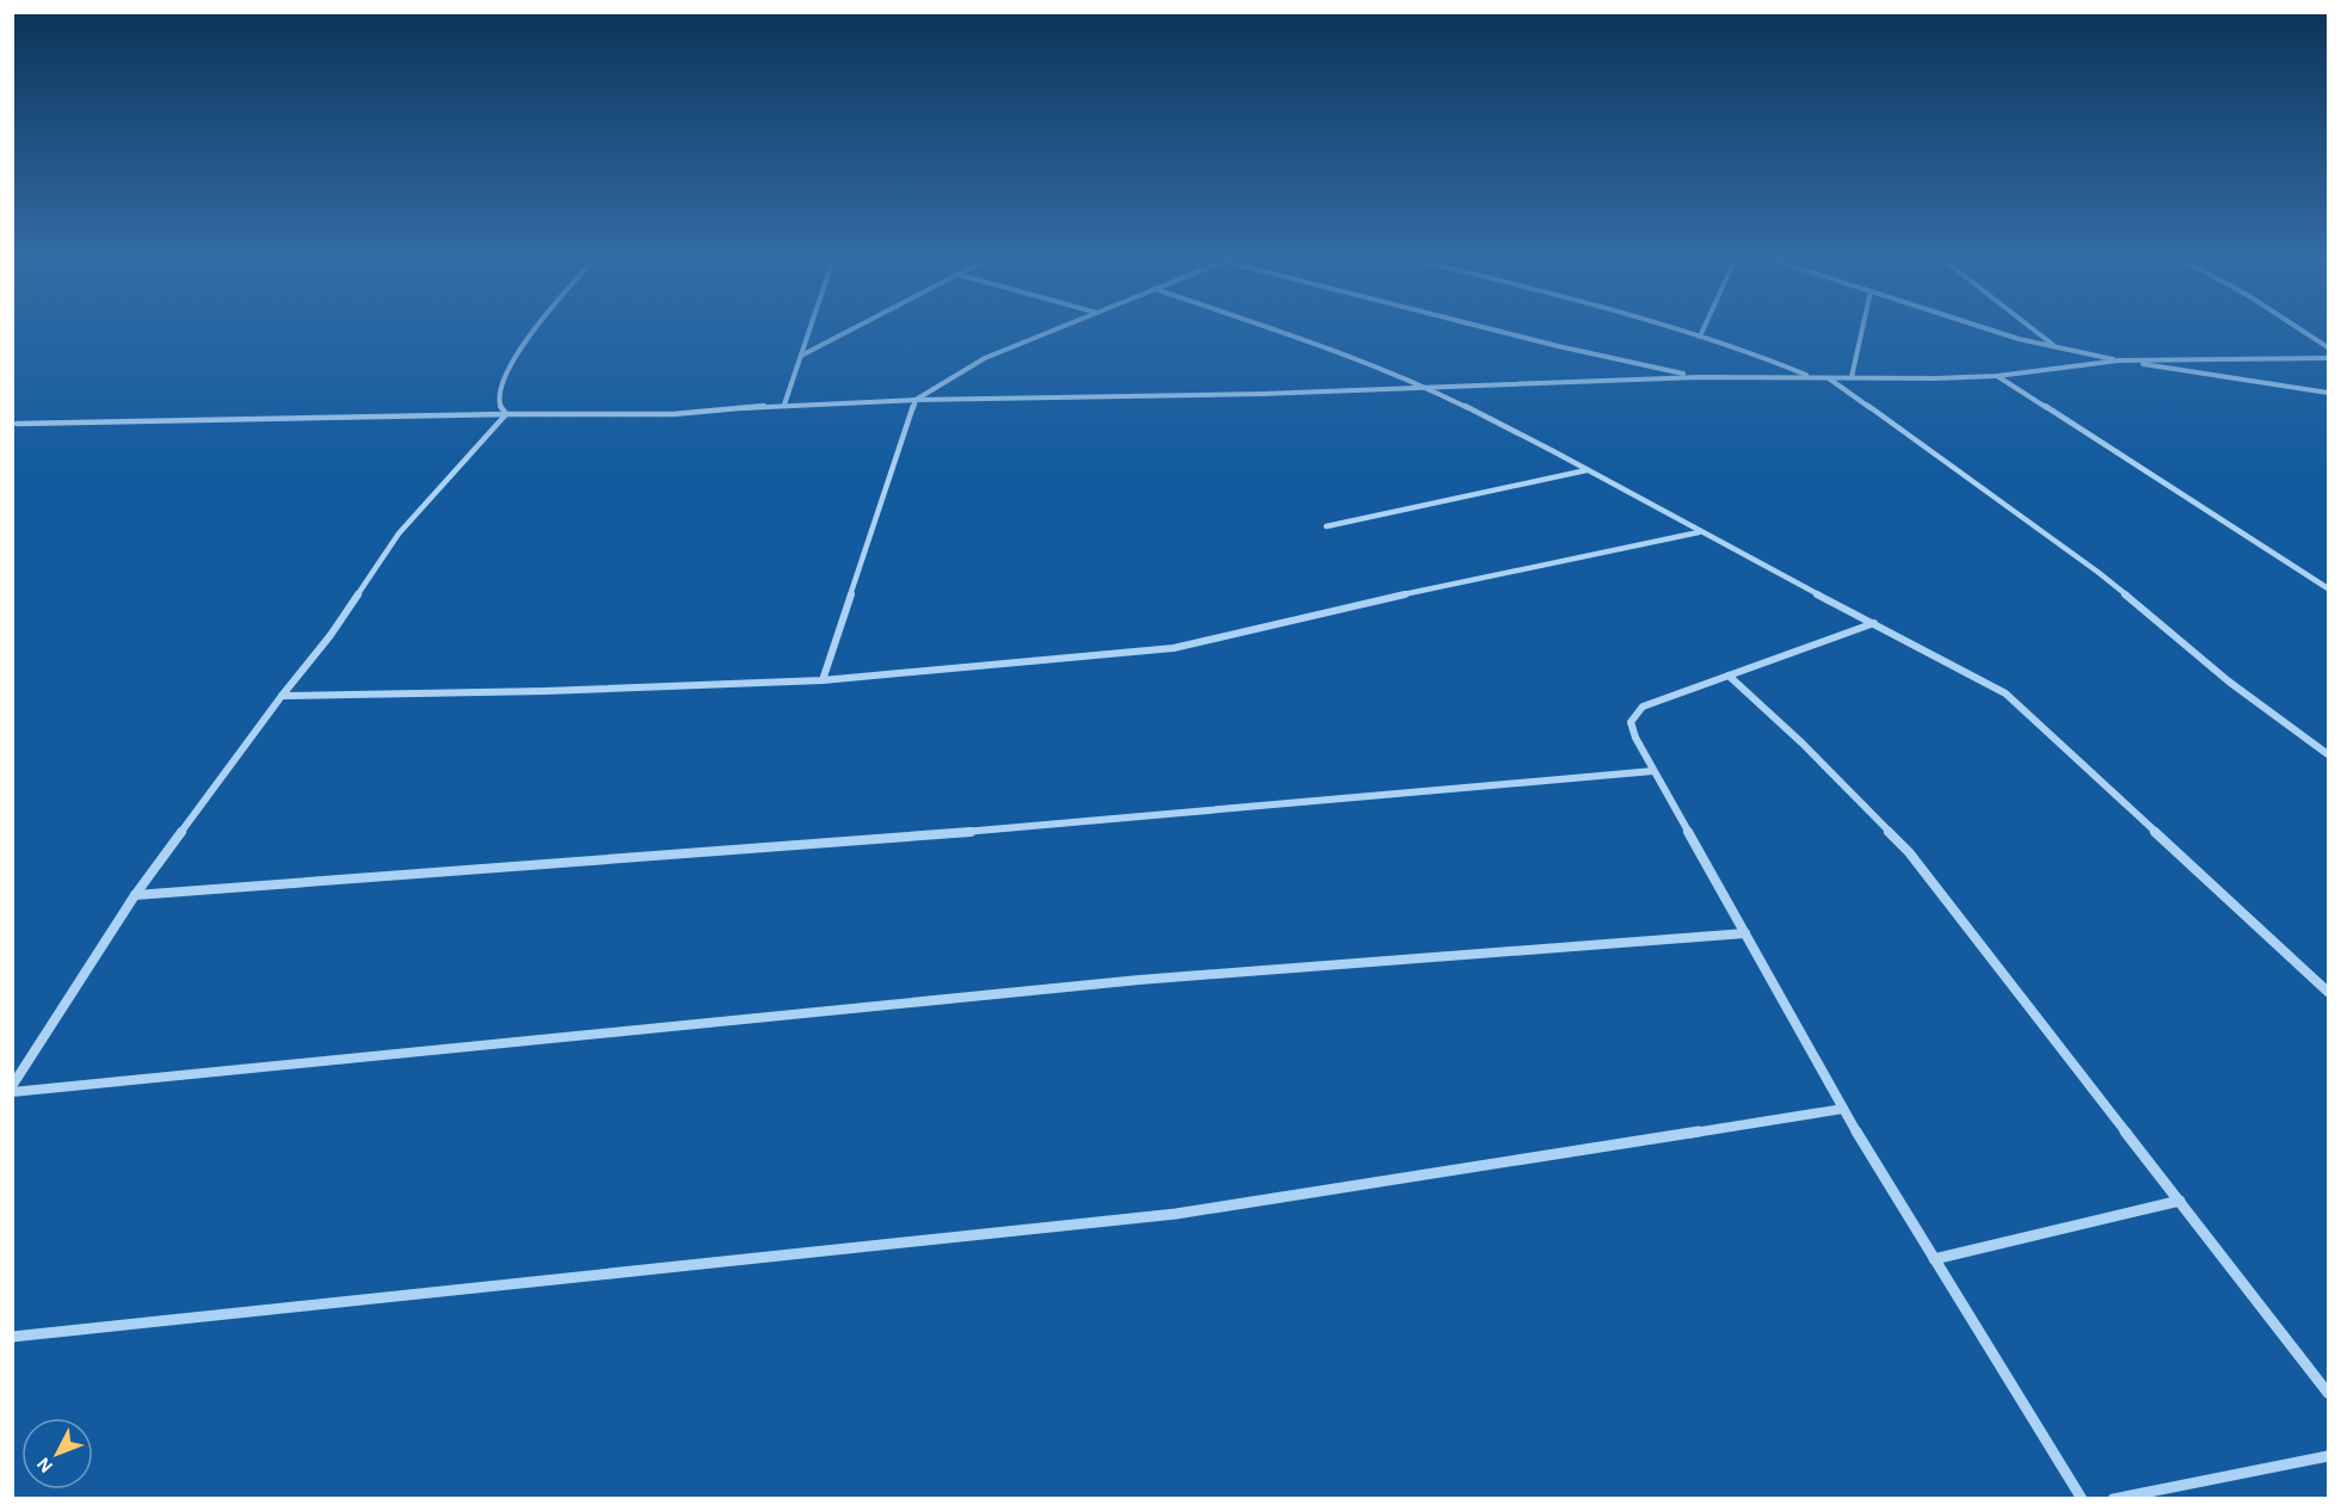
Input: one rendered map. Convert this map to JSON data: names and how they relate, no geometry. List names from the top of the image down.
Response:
{
  "north": "bottom left"
}
